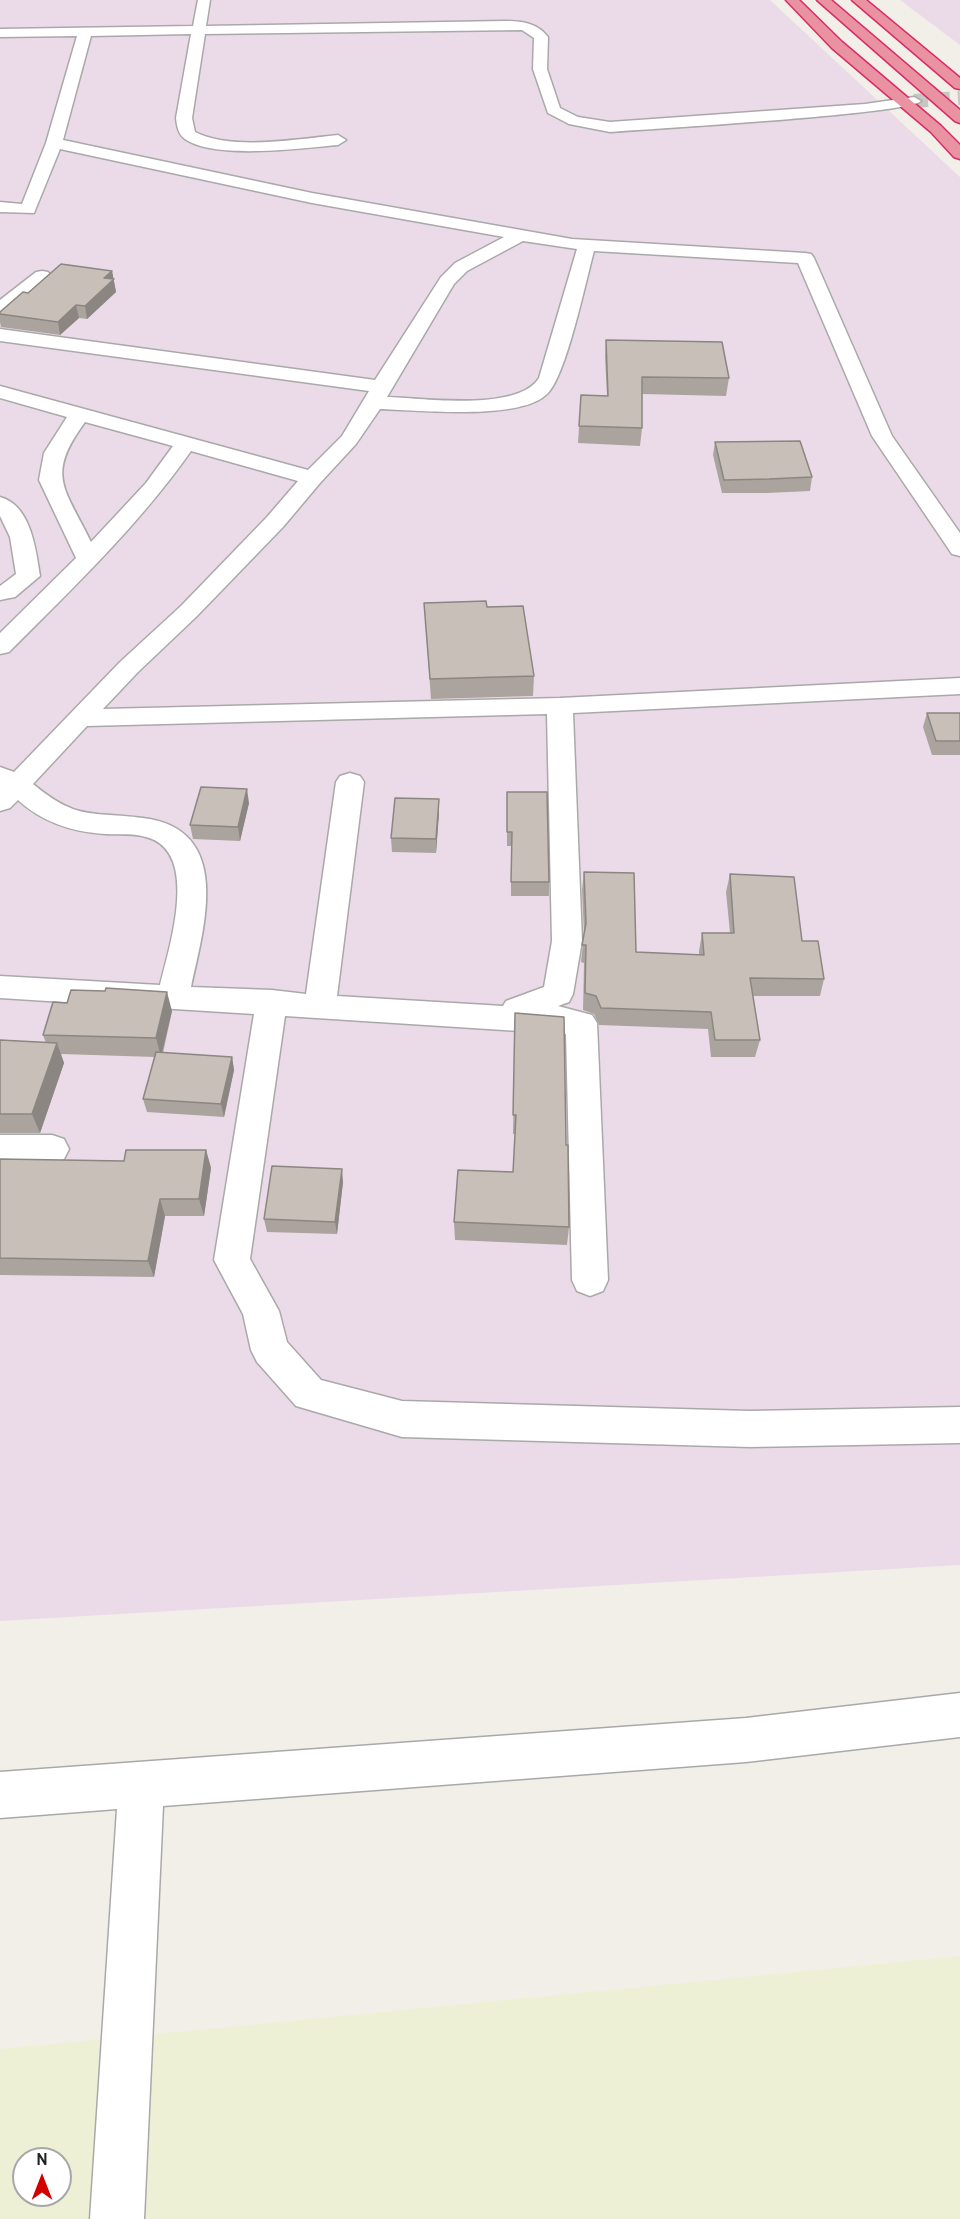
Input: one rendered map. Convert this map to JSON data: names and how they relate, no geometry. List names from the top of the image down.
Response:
{
  "north": "top"
}
